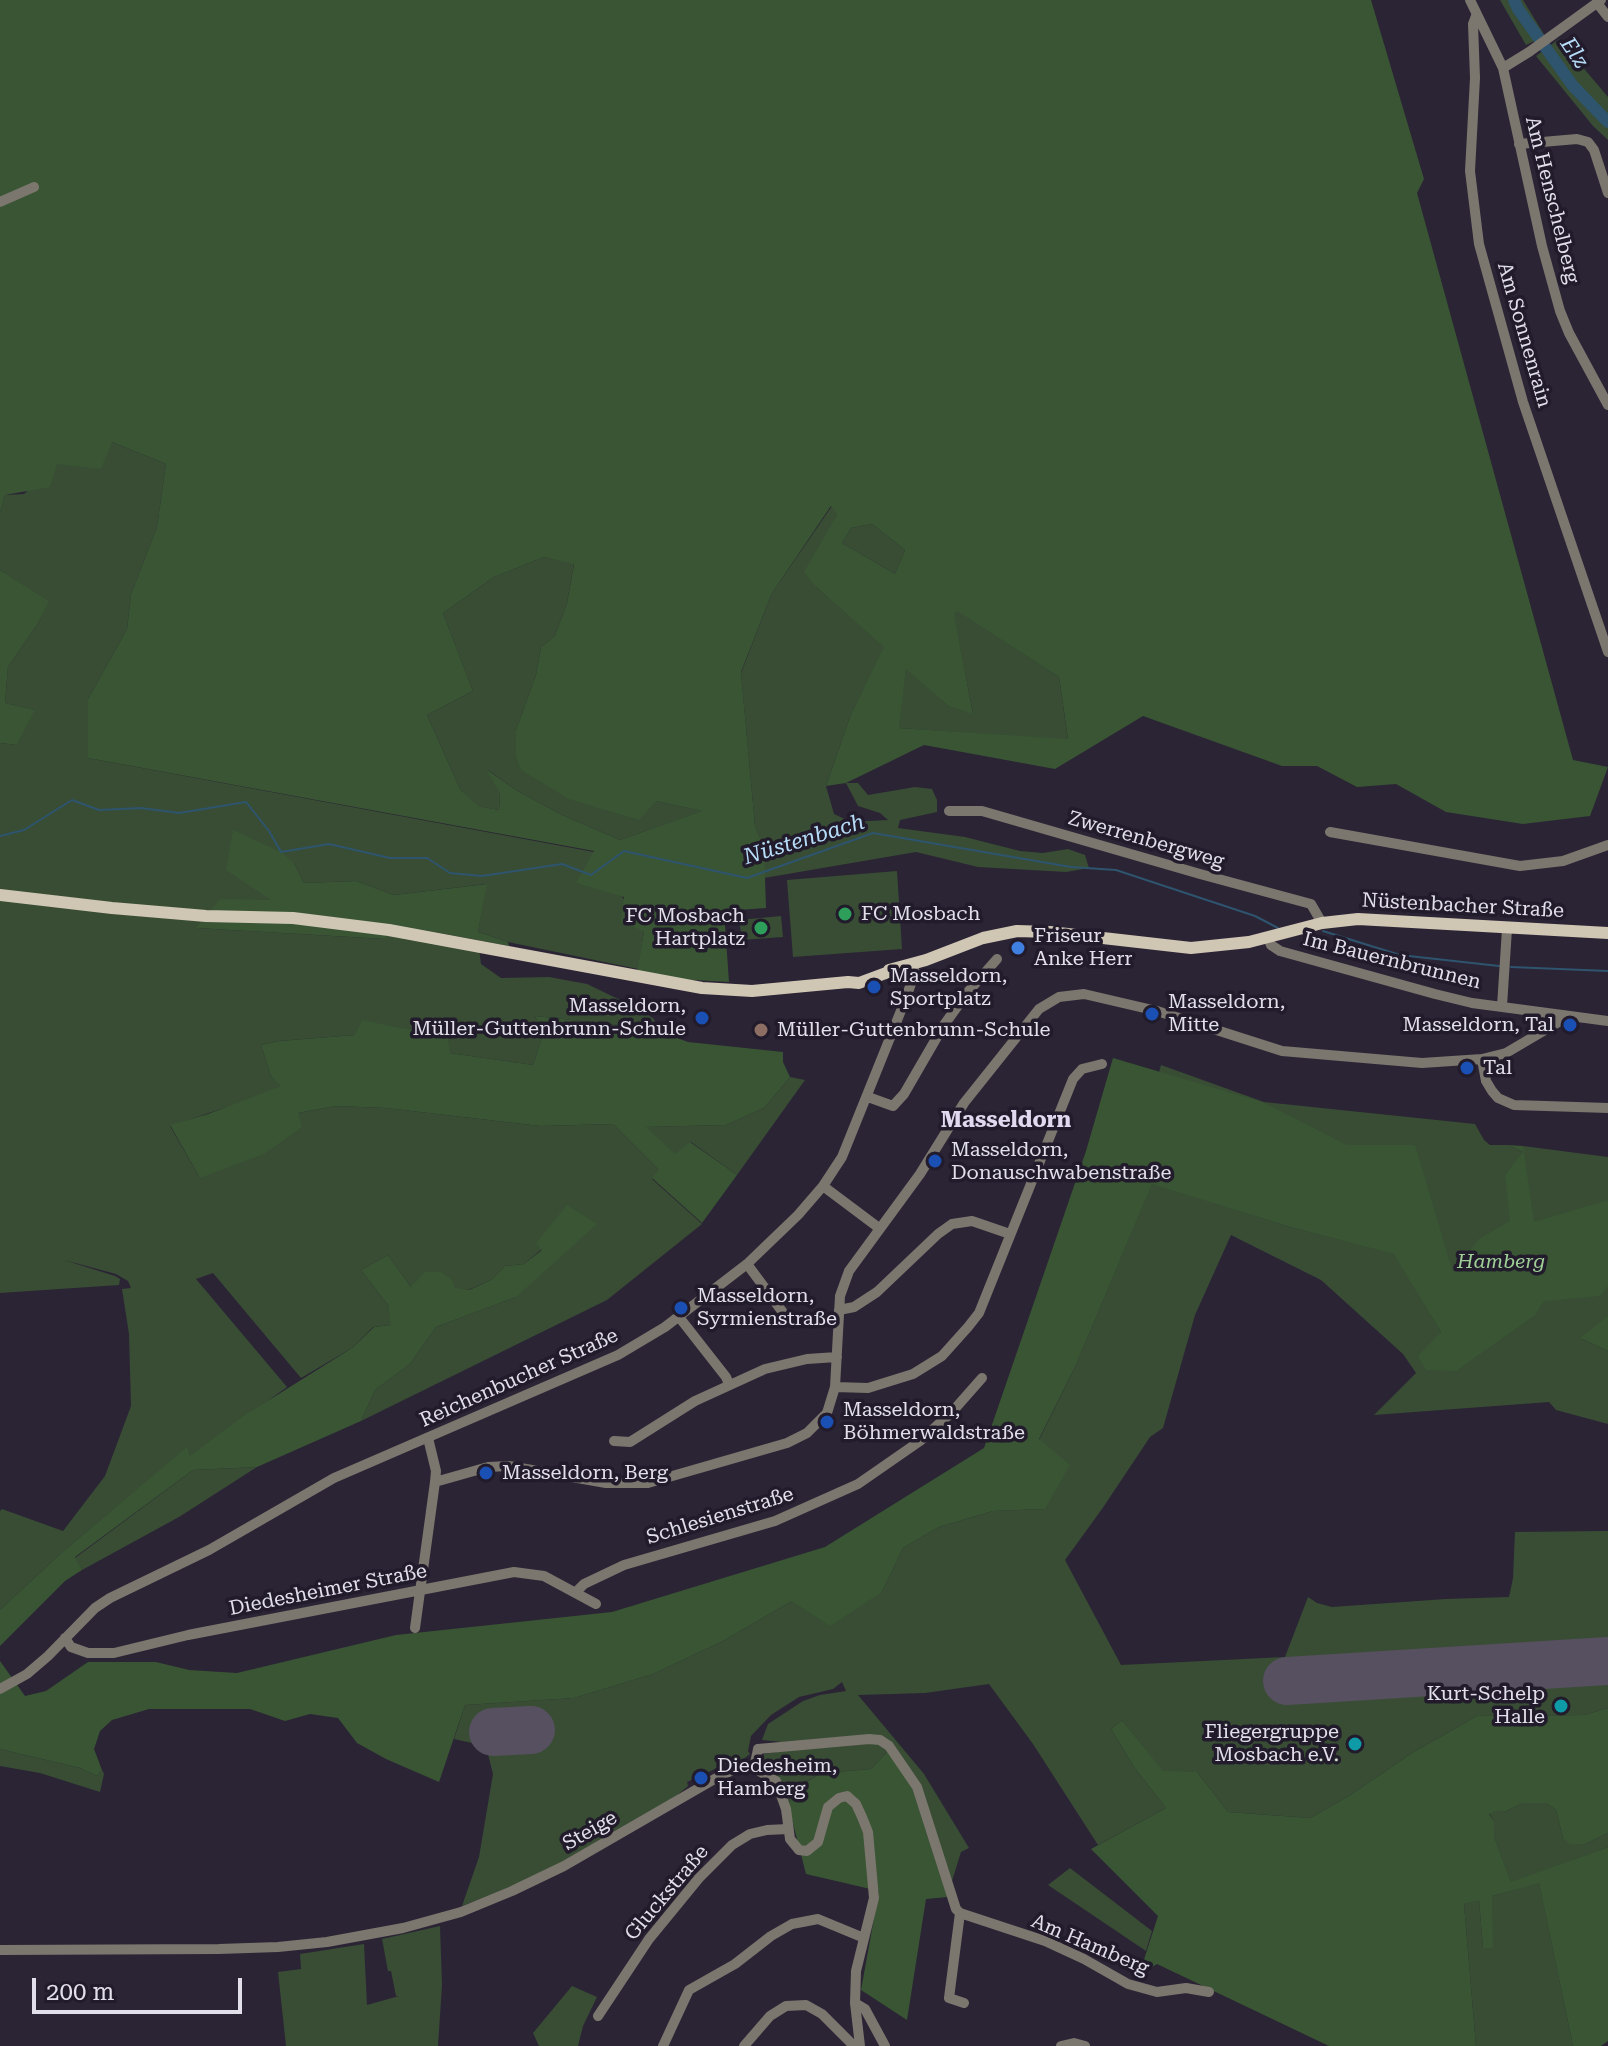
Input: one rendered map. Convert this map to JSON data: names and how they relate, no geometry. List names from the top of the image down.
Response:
{
  "streets": {
    "main road": ["Nüstenbacher Straße"],
    "street": [
      "Am Henschelberg",
      "Am Sonnenrain",
      "Zwerrenbergweg",
      "Im Bauernbrunnen",
      "Reichenbucher Straße",
      "Schlesienstraße",
      "Diedesheimer Straße",
      "Steige",
      "Gluckstraße",
      "Am Hamberg"
    ]
  },
  "crossings": [
    ["Am Henschelberg", "Am Sonnenrain"],
    ["Zwerrenbergweg", "Nüstenbacher Straße"],
    ["Nüstenbacher Straße", "Im Bauernbrunnen"],
    ["Nüstenbacher Straße", "Reichenbucher Straße"],
    ["Reichenbucher Straße", "Diedesheimer Straße"],
    ["Schlesienstraße", "Diedesheimer Straße"]
  ],
  "districts": ["Masseldorn"],
  "water": ["Elz", "Nüstenbach"],
  "parks": ["Hamberg"],
  "places": [
    "FC Mosbach",
    "FC Mosbach Hartplatz",
    "Friseur Anke Herr",
    "Masseldorn, Sportplatz",
    "Masseldorn, Mitte",
    "Masseldorn, Müller-Guttenbrunn-Schule",
    "Masseldorn, Tal",
    "Müller-Guttenbrunn-Schule",
    "Tal",
    "Masseldorn, Donauschwabenstraße",
    "Masseldorn, Syrmienstraße",
    "Masseldorn, Böhmerwaldstraße",
    "Masseldorn, Berg",
    "Kurt-Schelp Halle",
    "Fliegergruppe Mosbach e.V.",
    "Diedesheim, Hamberg"
  ],
  "scale_bar": "200 m"
}
